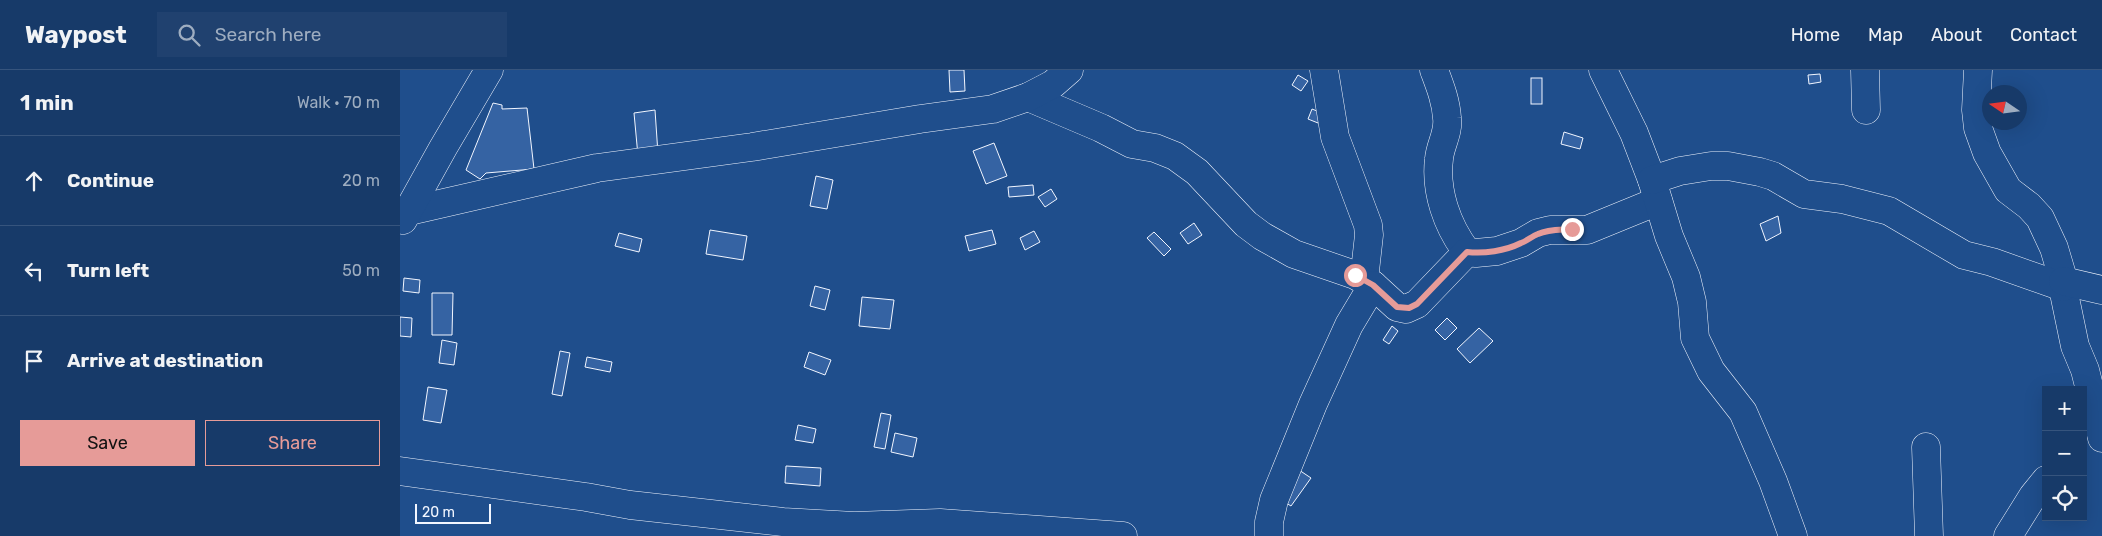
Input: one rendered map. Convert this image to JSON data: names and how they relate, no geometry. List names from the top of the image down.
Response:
{
  "scale_bar": "20 m",
  "north": "left",
  "page": {
    "header": "Waypost",
    "search": "Search here",
    "nav": [
      "Home",
      "Map",
      "About",
      "Contact"
    ],
    "heading": ["1 min", "Walk · 70 m"],
    "list": [
      ["Continue", "20 m"],
      ["Turn left", "50 m"],
      "Arrive at destination"
    ],
    "map_buttons": ["+", "−"],
    "buttons": ["Save", "Share"],
    "scale": "20 m"
  }
}
